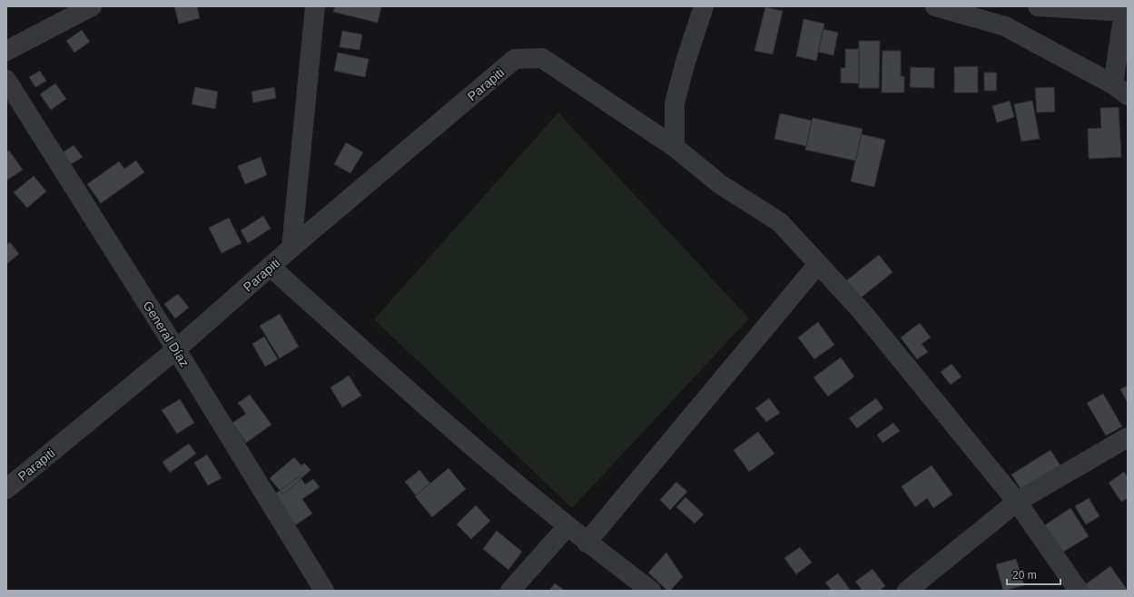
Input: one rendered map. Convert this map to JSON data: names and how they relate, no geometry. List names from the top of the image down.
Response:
{
  "streets": {
    "street": ["Parapiti", "General Díaz"]
  },
  "crossings": [
    ["Parapiti", "General Díaz"]
  ],
  "scale_bar": "20 m"
}
